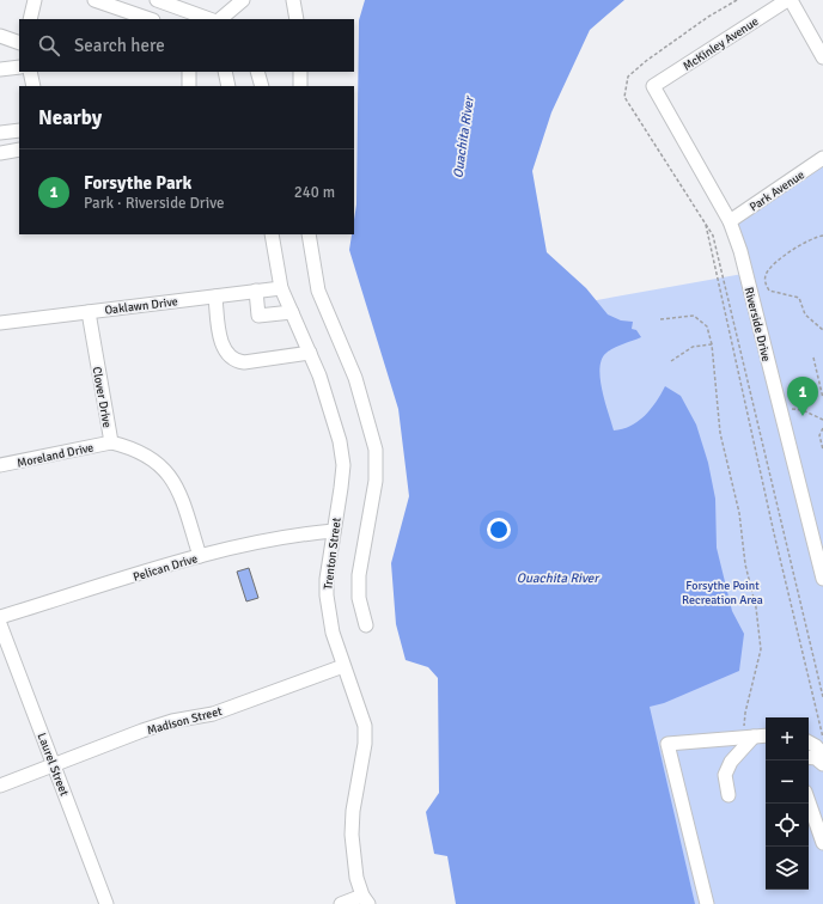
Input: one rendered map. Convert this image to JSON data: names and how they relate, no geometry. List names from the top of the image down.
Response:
{
  "streets": {
    "street": [
      "McKinley Avenue",
      "Park Avenue",
      "Oaklawn Drive",
      "Riverside Drive",
      "Clover Drive",
      "Moreland Drive",
      "Trenton Street",
      "Pelican Drive",
      "Madison Street",
      "Laurel Street"
    ]
  },
  "crossings": [
    ["McKinley Avenue", "Riverside Drive"],
    ["Park Avenue", "Riverside Drive"],
    ["Oaklawn Drive", "Clover Drive"],
    ["Oaklawn Drive", "Trenton Street"],
    ["Clover Drive", "Moreland Drive"],
    ["Clover Drive", "Pelican Drive"],
    ["Trenton Street", "Pelican Drive"],
    ["Trenton Street", "Madison Street"],
    ["Madison Street", "Laurel Street"]
  ],
  "water": ["Ouachita River"],
  "parks": ["Forsythe Point Recreation Area"],
  "page": {
    "search": "Search here",
    "heading": "Nearby",
    "list": [
      {
        "mark": "1",
        "name": "Forsythe Park",
        "note": "Park · Riverside Drive",
        "value": "240 m"
      }
    ],
    "pins": "1",
    "map_buttons": ["+", "−"]
  }
}
